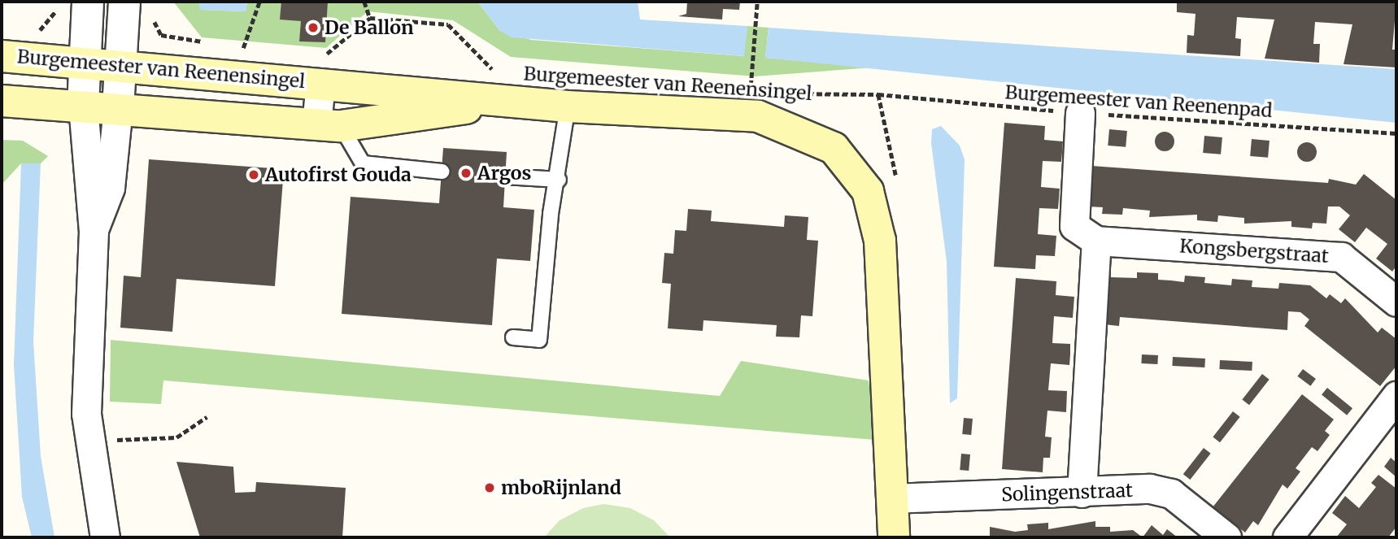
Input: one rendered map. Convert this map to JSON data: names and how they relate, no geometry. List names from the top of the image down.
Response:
{
  "streets": {
    "main road": ["Burgemeester van Reenensingel"],
    "street": ["Kongsbergstraat", "Solingenstraat"],
    "path": ["Burgemeester van Reenenpad"]
  },
  "crossings": [
    ["Burgemeester van Reenensingel", "Burgemeester van Reenenpad"],
    ["Burgemeester van Reenensingel", "Solingenstraat"]
  ],
  "places": [
    "De Ballon",
    "Argos",
    "Autofirst Gouda",
    "mboRijnland"
  ]
}
